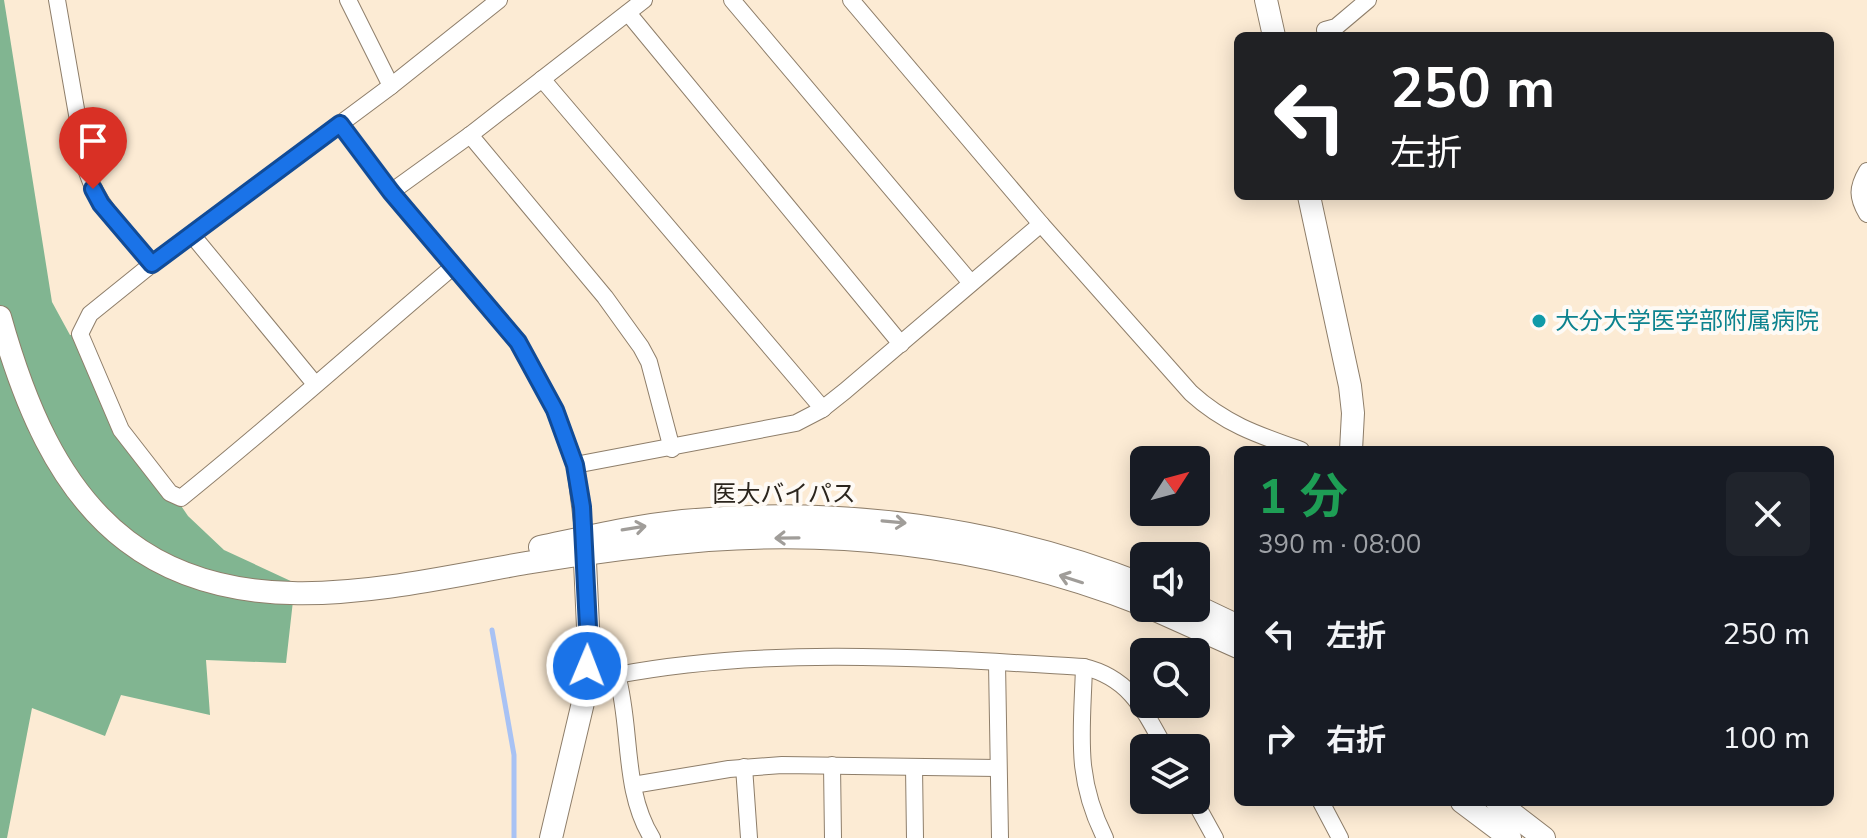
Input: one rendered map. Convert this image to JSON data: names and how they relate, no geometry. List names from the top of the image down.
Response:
{
  "streets": {
    "main road": ["医大バイパス"]
  },
  "places": ["大分大学医学部附属病院"],
  "north": "top right",
  "page": {
    "turn": ["250 m", "左折"],
    "heading": ["1 分", "390 m · 08:00"],
    "list": [
      {
        "name": "左折",
        "value": "250 m"
      },
      {
        "name": "右折",
        "value": "100 m"
      }
    ]
  }
}
